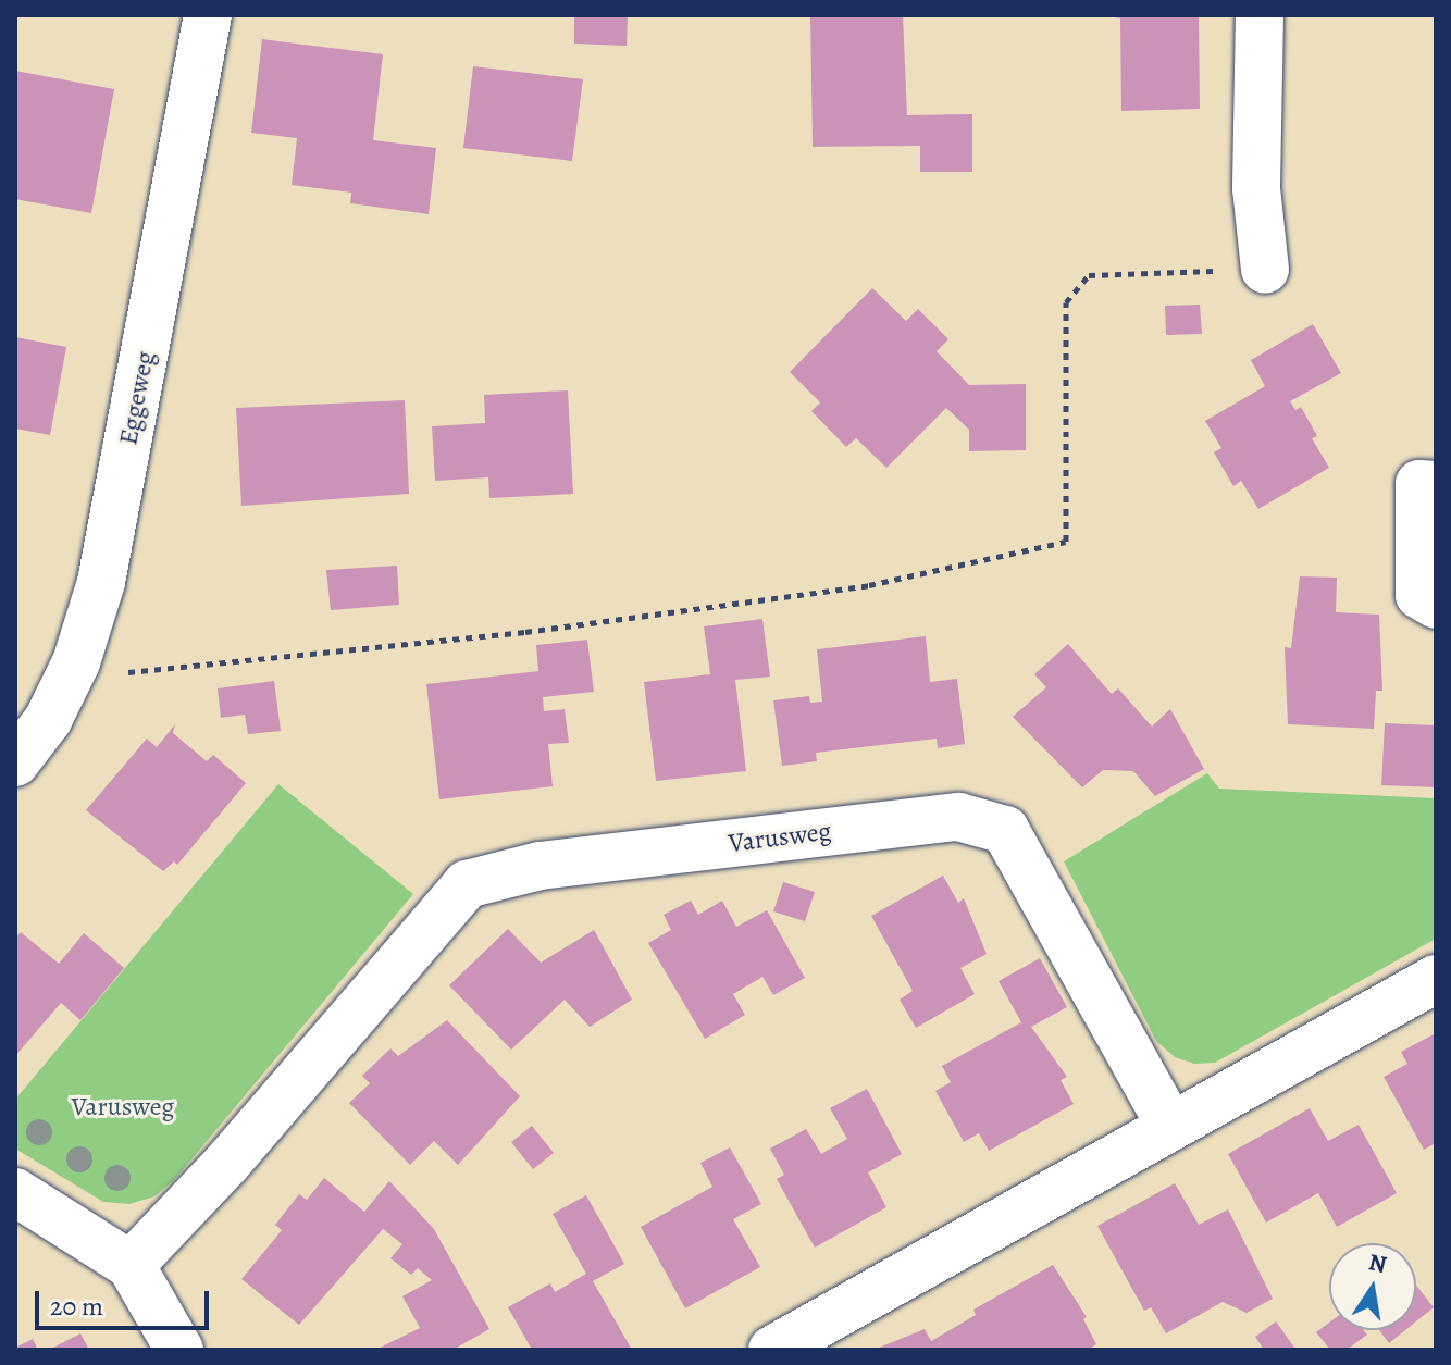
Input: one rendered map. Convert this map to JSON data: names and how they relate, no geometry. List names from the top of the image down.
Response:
{
  "streets": {
    "street": ["Eggeweg", "Varusweg"]
  },
  "parks": ["Varusweg"],
  "scale_bar": "20 m",
  "north": "top"
}
